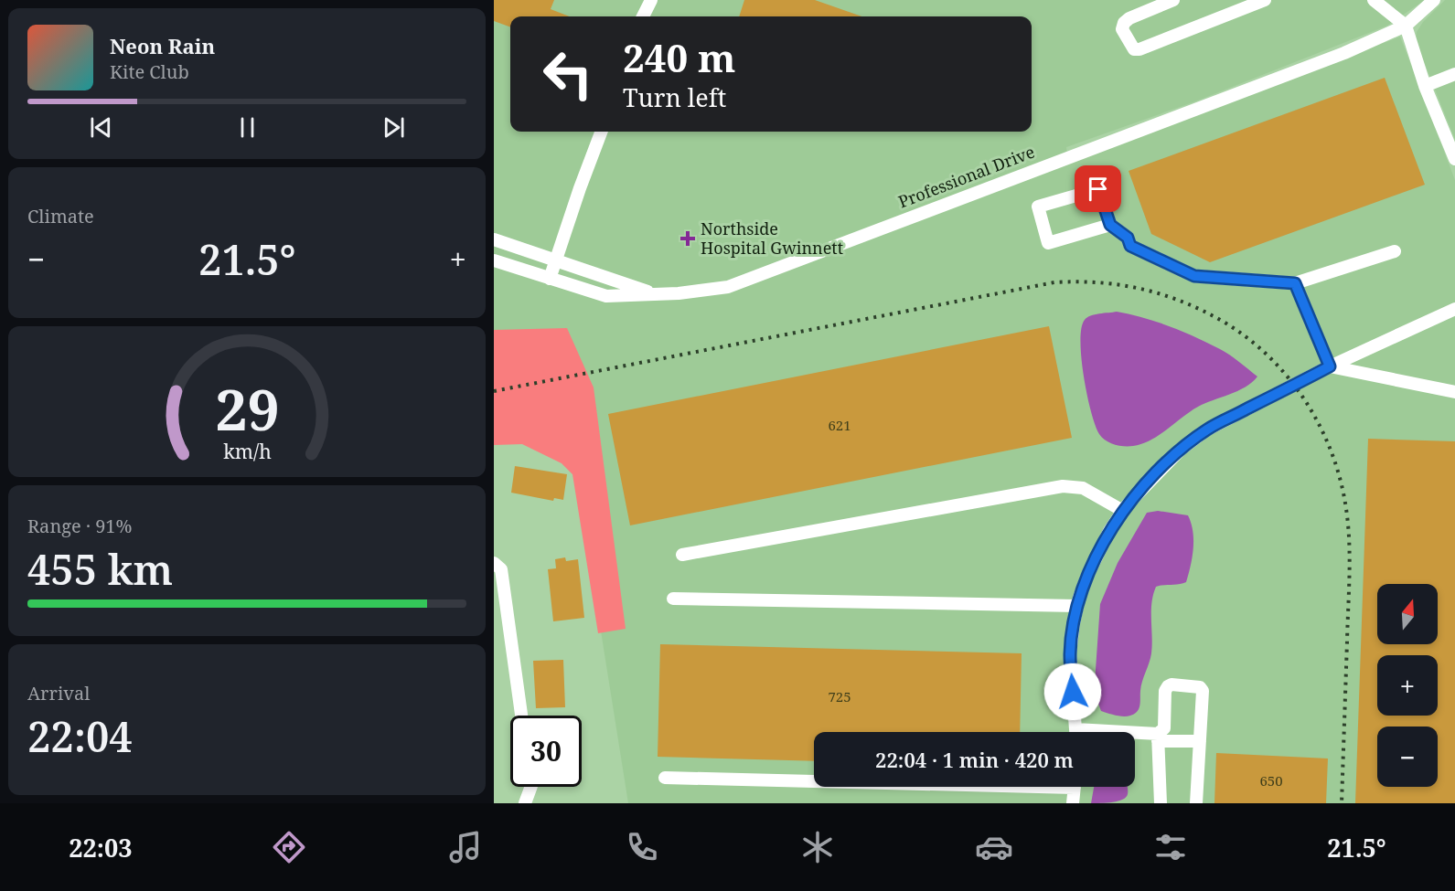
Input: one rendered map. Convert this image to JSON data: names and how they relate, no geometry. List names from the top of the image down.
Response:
{
  "streets": {
    "street": ["Professional Drive"]
  },
  "places": {
    "health": ["Northside Hospital Gwinnett"]
  },
  "house_numbers": ["621", "725", "650"],
  "north": "top",
  "page": {
    "turn": ["240 m", "Turn left"],
    "song": ["Neon Rain", "Kite Club"],
    "tile": [
      "Climate",
      ["Range · 91%", "455 km"],
      ["Arrival", "22:04"]
    ],
    "heat": ["−", "21.5°", "+"],
    "map_buttons": ["+", "−"],
    "limit": "30",
    "trip": "22:04 · 1 min · 420 m",
    "tabs": ["22:03", "21.5°"],
    "gauge": ["29", "km/h"]
  }
}
